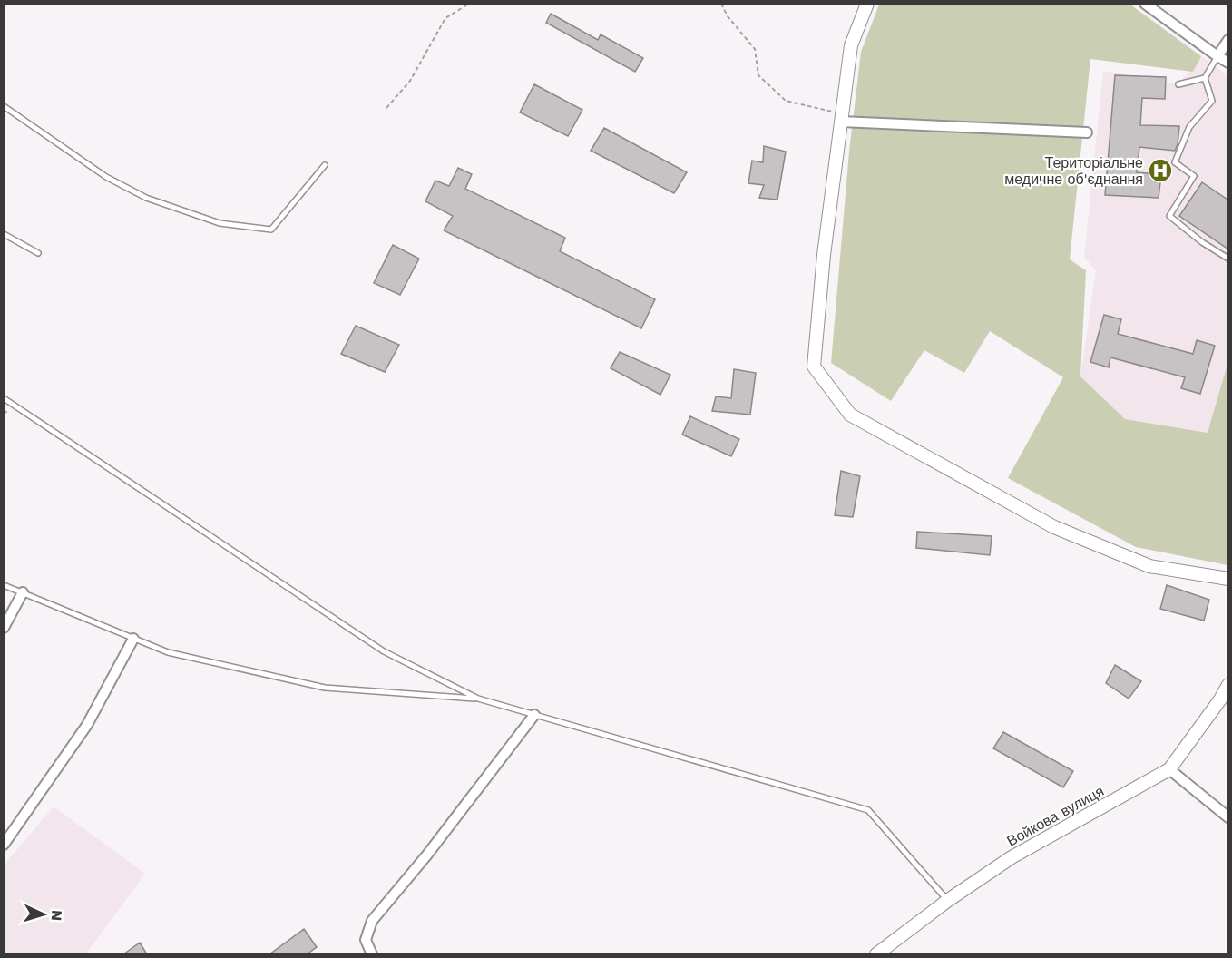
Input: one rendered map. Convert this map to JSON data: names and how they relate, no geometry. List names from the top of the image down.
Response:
{
  "streets": {
    "street": ["Войкова вулиця"]
  },
  "places": {
    "hospital": ["Територіальне медичне об'єднання"]
  },
  "north": "right"
}
